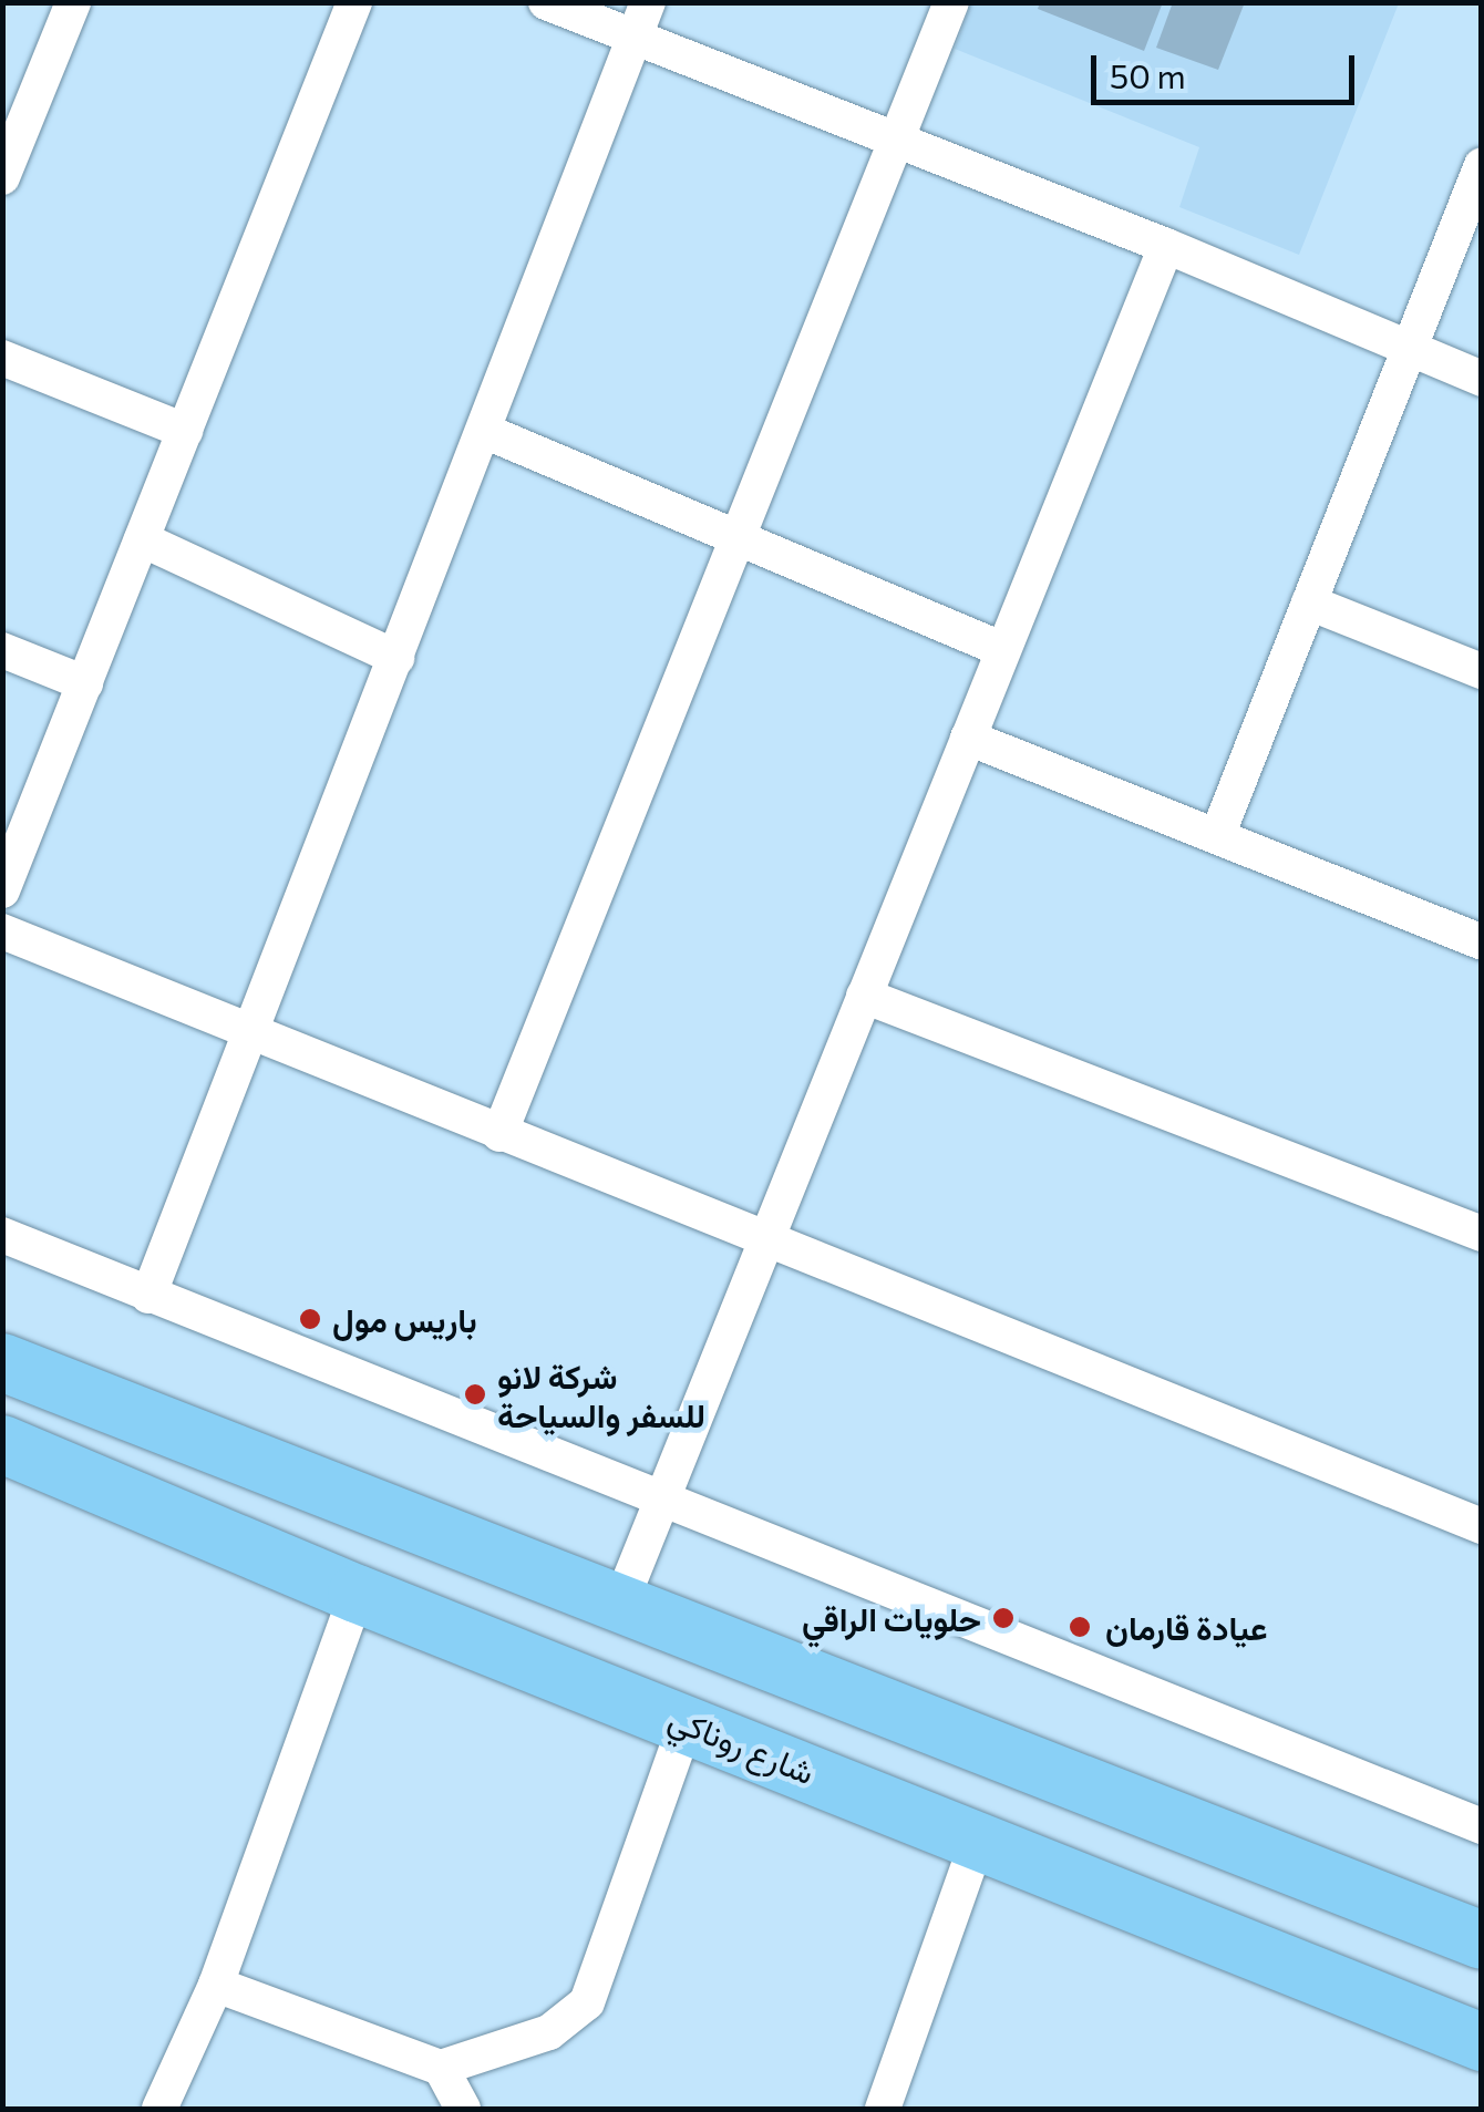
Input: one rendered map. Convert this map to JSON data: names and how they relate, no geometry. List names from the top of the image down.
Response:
{
  "streets": {
    "main road": ["شارع روناكي"]
  },
  "places": [
    "باريس مول",
    "شركة لانو للسفر والسياحة",
    "حلويات الراقي",
    "عيادة قارمان"
  ],
  "scale_bar": "50 m"
}
